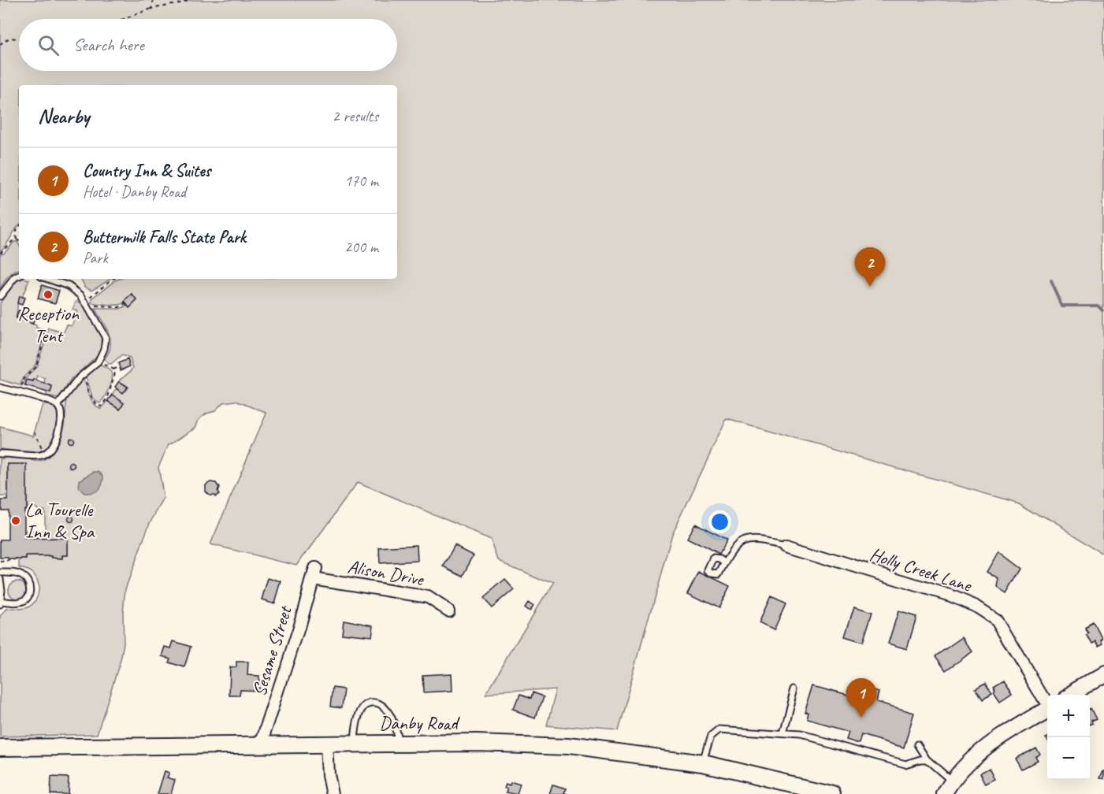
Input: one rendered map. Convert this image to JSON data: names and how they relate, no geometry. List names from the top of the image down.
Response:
{
  "streets": {
    "main road": ["Danby Road"],
    "street": ["Holly Creek Lane", "Alison Drive", "Sesame Street"]
  },
  "crossings": [
    ["Alison Drive", "Sesame Street"],
    ["Sesame Street", "Danby Road"]
  ],
  "places": ["Reception Tent", "La Tourelle Inn & Spa"],
  "page": {
    "search": "Search here",
    "heading": ["Nearby", "2 results"],
    "list": [
      {
        "mark": "1",
        "name": "Country Inn & Suites",
        "note": "Hotel · Danby Road",
        "value": "170 m"
      },
      {
        "mark": "2",
        "name": "Buttermilk Falls State Park",
        "note": "Park",
        "value": "200 m"
      }
    ],
    "pins": ["2", "1"],
    "map_buttons": ["+", "−"]
  }
}
